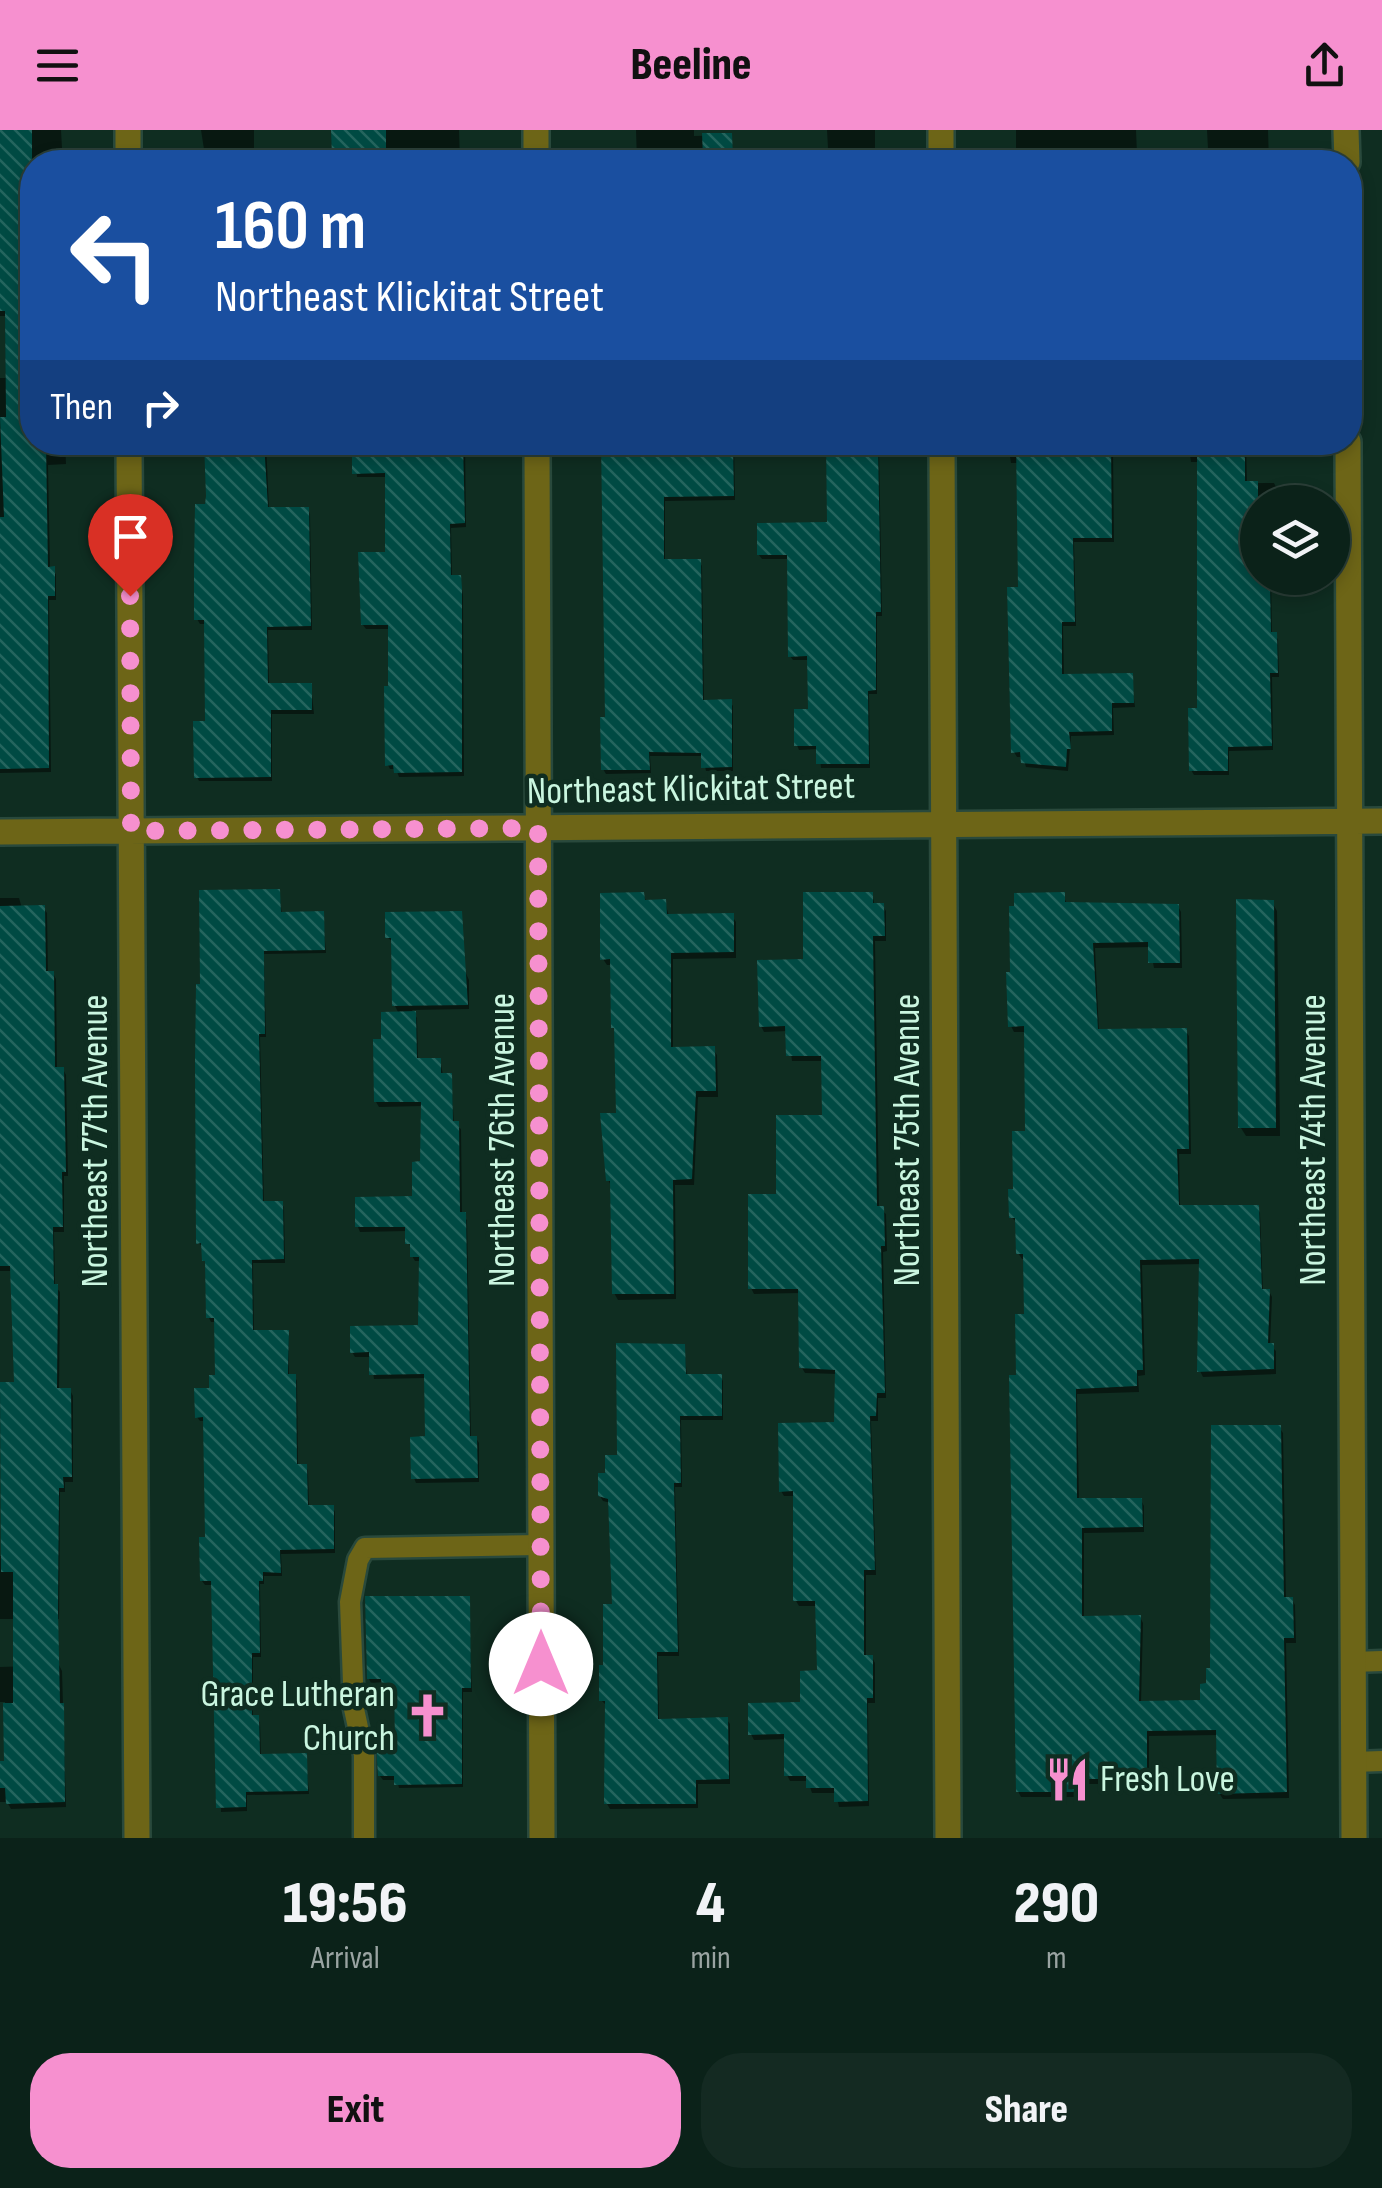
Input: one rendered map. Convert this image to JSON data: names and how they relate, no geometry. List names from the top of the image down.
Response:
{
  "streets": {
    "street": [
      "Northeast Klickitat Street",
      "Northeast 76th Avenue",
      "Northeast 75th Avenue",
      "Northeast 74th Avenue",
      "Northeast 77th Avenue"
    ]
  },
  "crossings": [
    ["Northeast Klickitat Street", "Northeast 76th Avenue"],
    ["Northeast Klickitat Street", "Northeast 75th Avenue"],
    ["Northeast Klickitat Street", "Northeast 74th Avenue"],
    ["Northeast Klickitat Street", "Northeast 77th Avenue"]
  ],
  "places": {
    "church": ["Grace Lutheran Church"],
    "restaurant": ["Fresh Love"]
  },
  "page": {
    "header": "Beeline",
    "turn": ["160 m", "Northeast Klickitat Street"],
    "then": "Then",
    "eta": [
      "19:56",
      "Arrival",
      "4",
      "min",
      "290",
      "m"
    ],
    "buttons": ["Exit", "Share"]
  }
}
